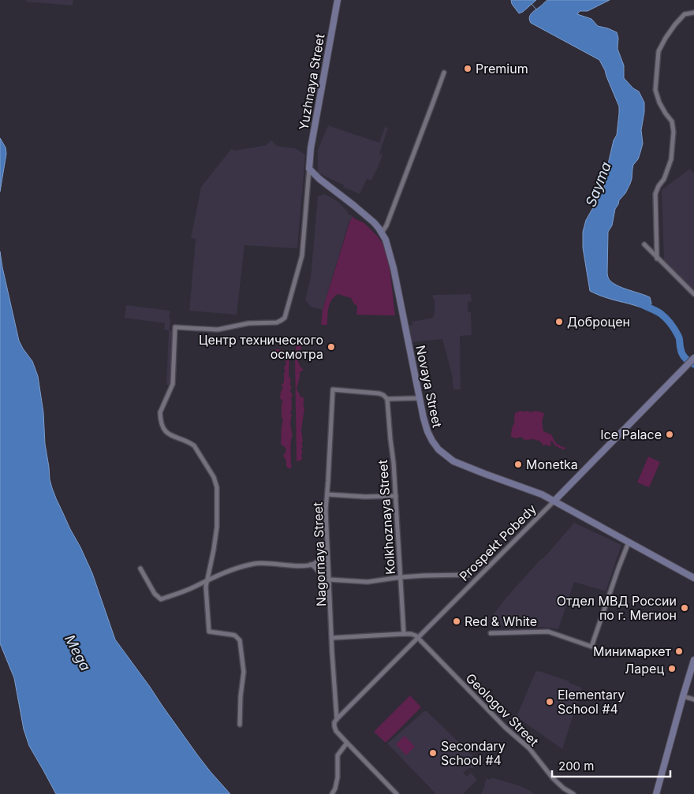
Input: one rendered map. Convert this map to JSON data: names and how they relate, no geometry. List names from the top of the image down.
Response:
{
  "streets": {
    "street": [
      "Yuzhnaya Street",
      "Novaya Street",
      "Kolkhoznaya Street",
      "Prospekt Pobedy",
      "Nagornaya Street",
      "Geologov Street"
    ]
  },
  "crossings": [
    ["Yuzhnaya Street", "Novaya Street"],
    ["Novaya Street", "Prospekt Pobedy"],
    ["Kolkhoznaya Street", "Nagornaya Street"],
    ["Prospekt Pobedy", "Nagornaya Street"],
    ["Prospekt Pobedy", "Geologov Street"]
  ],
  "water": ["Sayma", "Mega"],
  "places": [
    "Premium",
    "Доброцен",
    "Центр технического осмотра",
    "Ice Palace",
    "Monetka",
    "Отдел МВД России по г. Мегион",
    "Red & White",
    "Минимаркет",
    "Ларец",
    "Elementary School #4",
    "Secondary School #4"
  ],
  "scale_bar": "200 m"
}
